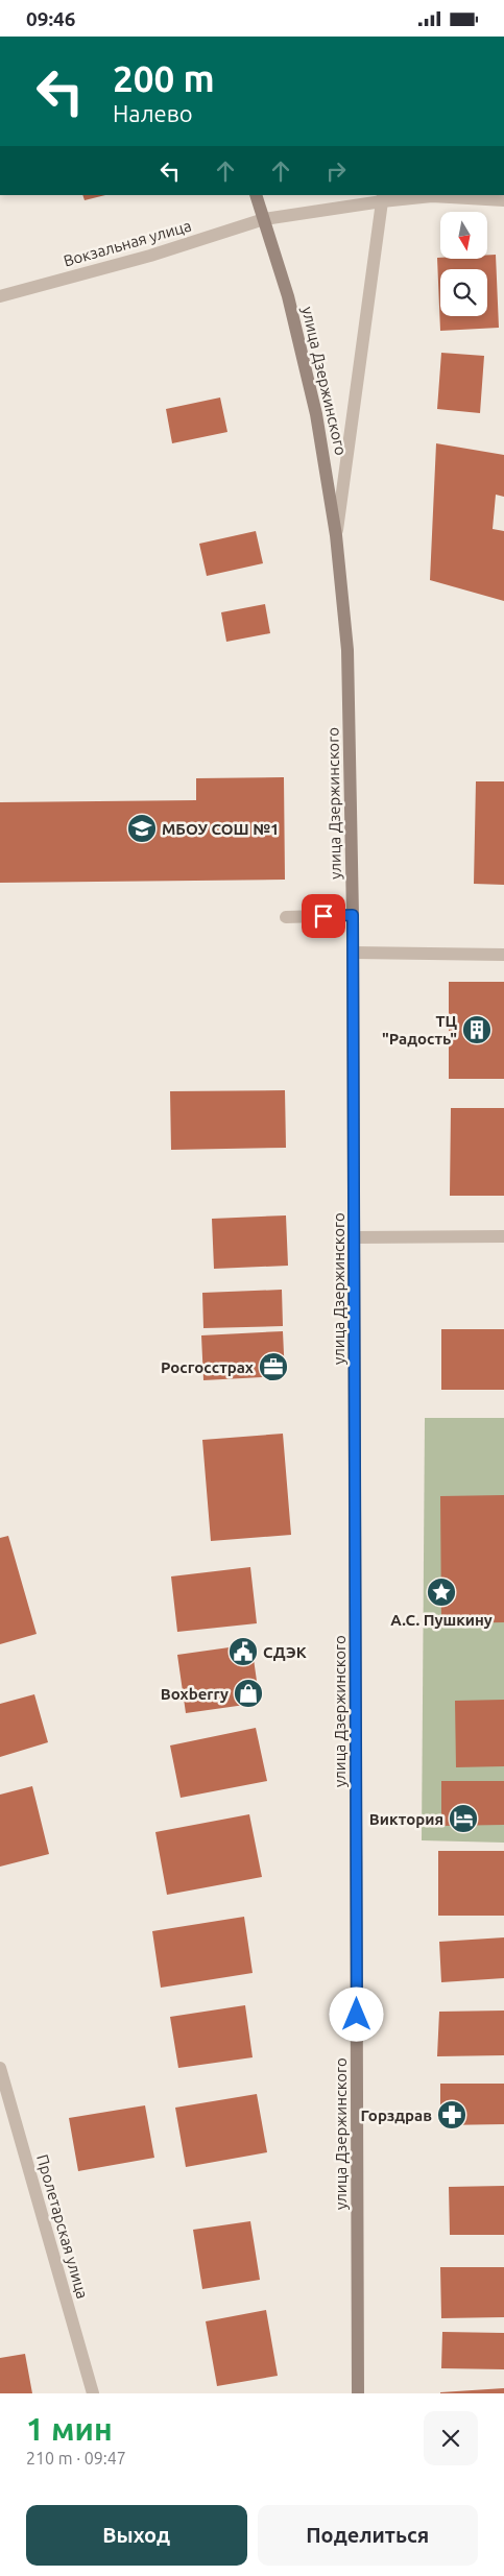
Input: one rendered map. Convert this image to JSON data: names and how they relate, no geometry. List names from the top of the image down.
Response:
{
  "streets": {
    "main road": ["улица Дзержинского"],
    "street": ["Вокзальная улица", "Пролетарская улица"]
  },
  "crossings": [
    ["Вокзальная улица", "улица Дзержинского"]
  ],
  "places": {
    "school or university": ["МБОУ СОШ №1"],
    "building": ["ТЦ \"Радость\""],
    "office": ["Росгосстрах"],
    "place": ["А.С. Пушкину"],
    "public building": ["СДЭК"],
    "shop": ["Boxberry"],
    "hotel": ["Виктория"],
    "pharmacy": ["Горздрав"]
  },
  "north": "bottom",
  "page": {
    "status": "09:46",
    "turn": ["200 m", "Налево"],
    "heading": ["1 мин", "210 m · 09:47"],
    "buttons": ["Выход", "Поделиться"]
  }
}
